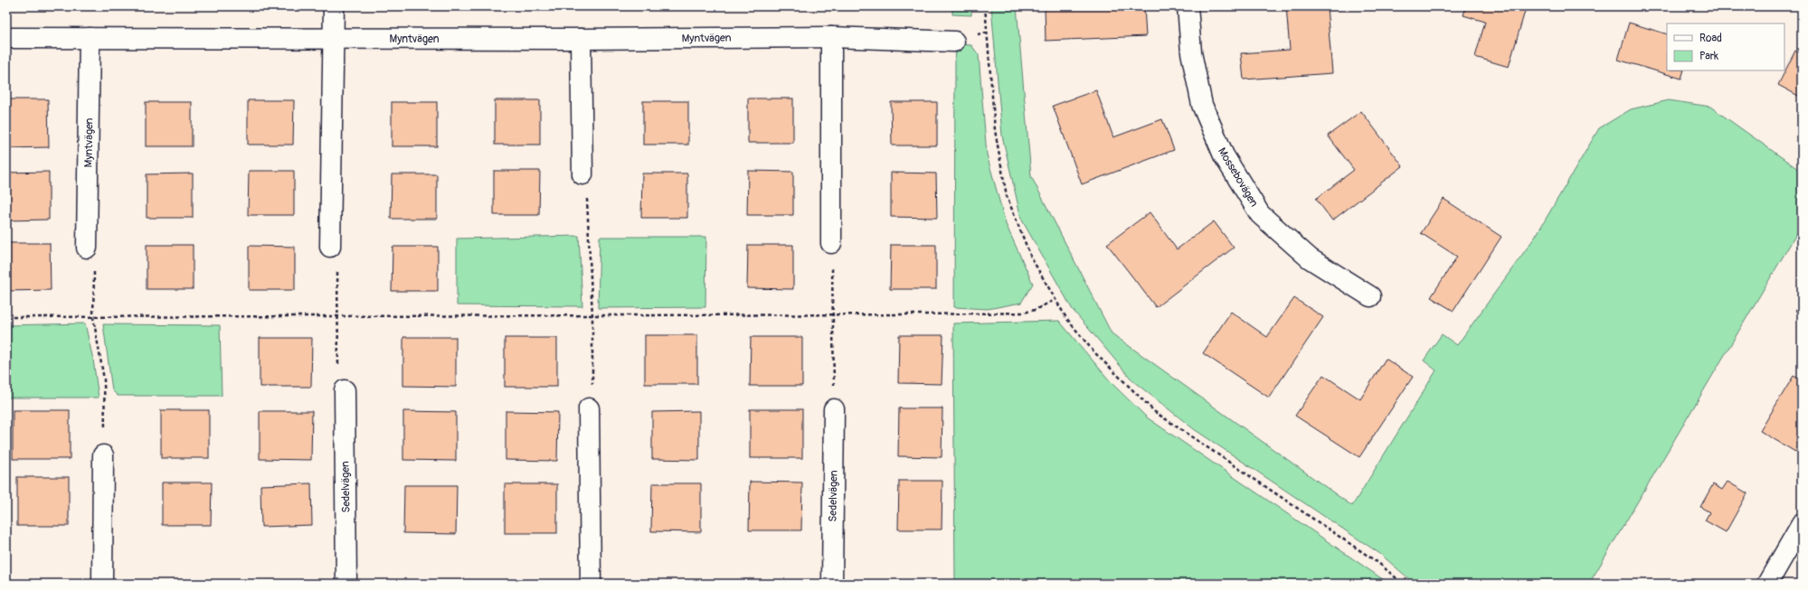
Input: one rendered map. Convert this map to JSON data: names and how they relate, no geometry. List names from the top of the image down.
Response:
{
  "streets": {
    "street": ["Myntvägen", "Mossebovägen", "Sedelvägen"]
  },
  "legend": ["Road", "Park"]
}
